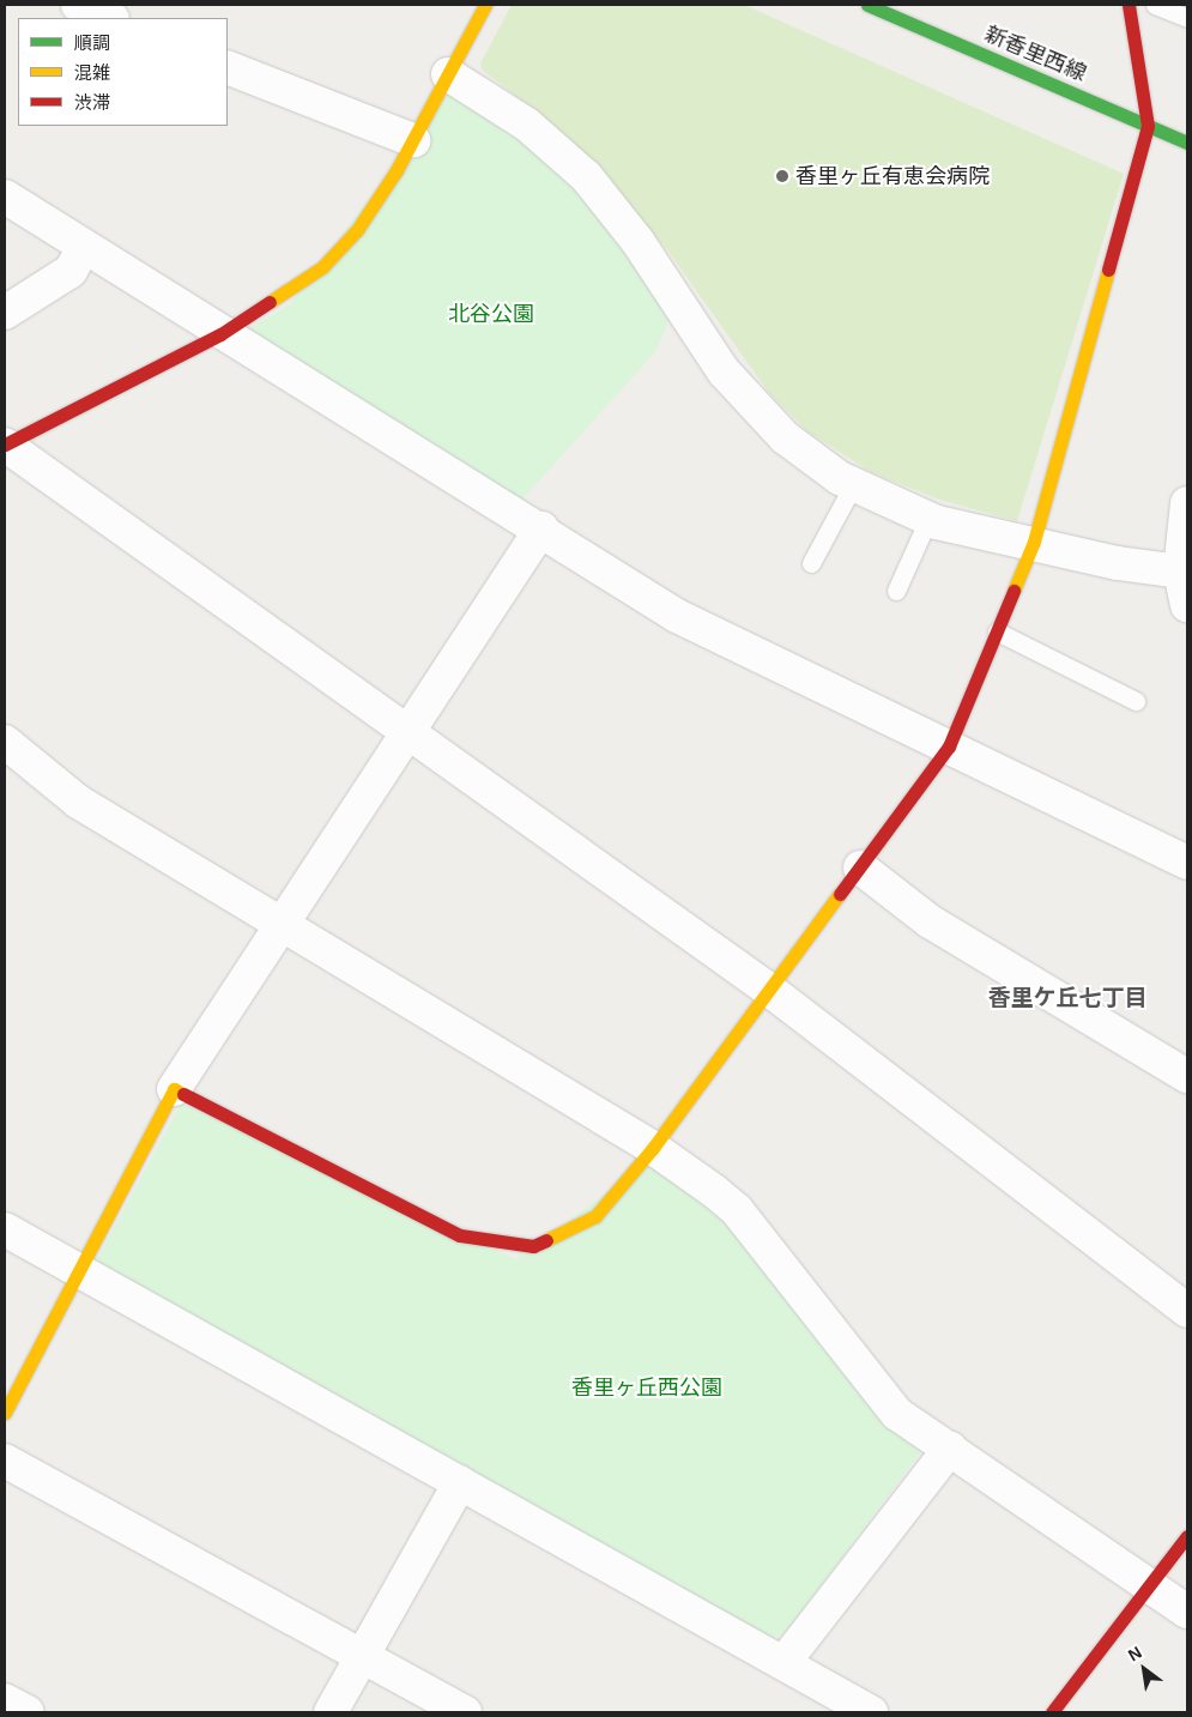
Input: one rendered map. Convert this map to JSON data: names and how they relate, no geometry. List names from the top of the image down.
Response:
{
  "streets": {
    "street": ["新香里西線"]
  },
  "districts": ["香里ケ丘七丁目"],
  "parks": ["北谷公園", "香里ヶ丘西公園"],
  "places": ["香里ヶ丘有恵会病院"],
  "legend": ["順調", "混雑", "渋滞"],
  "north": "top left"
}
